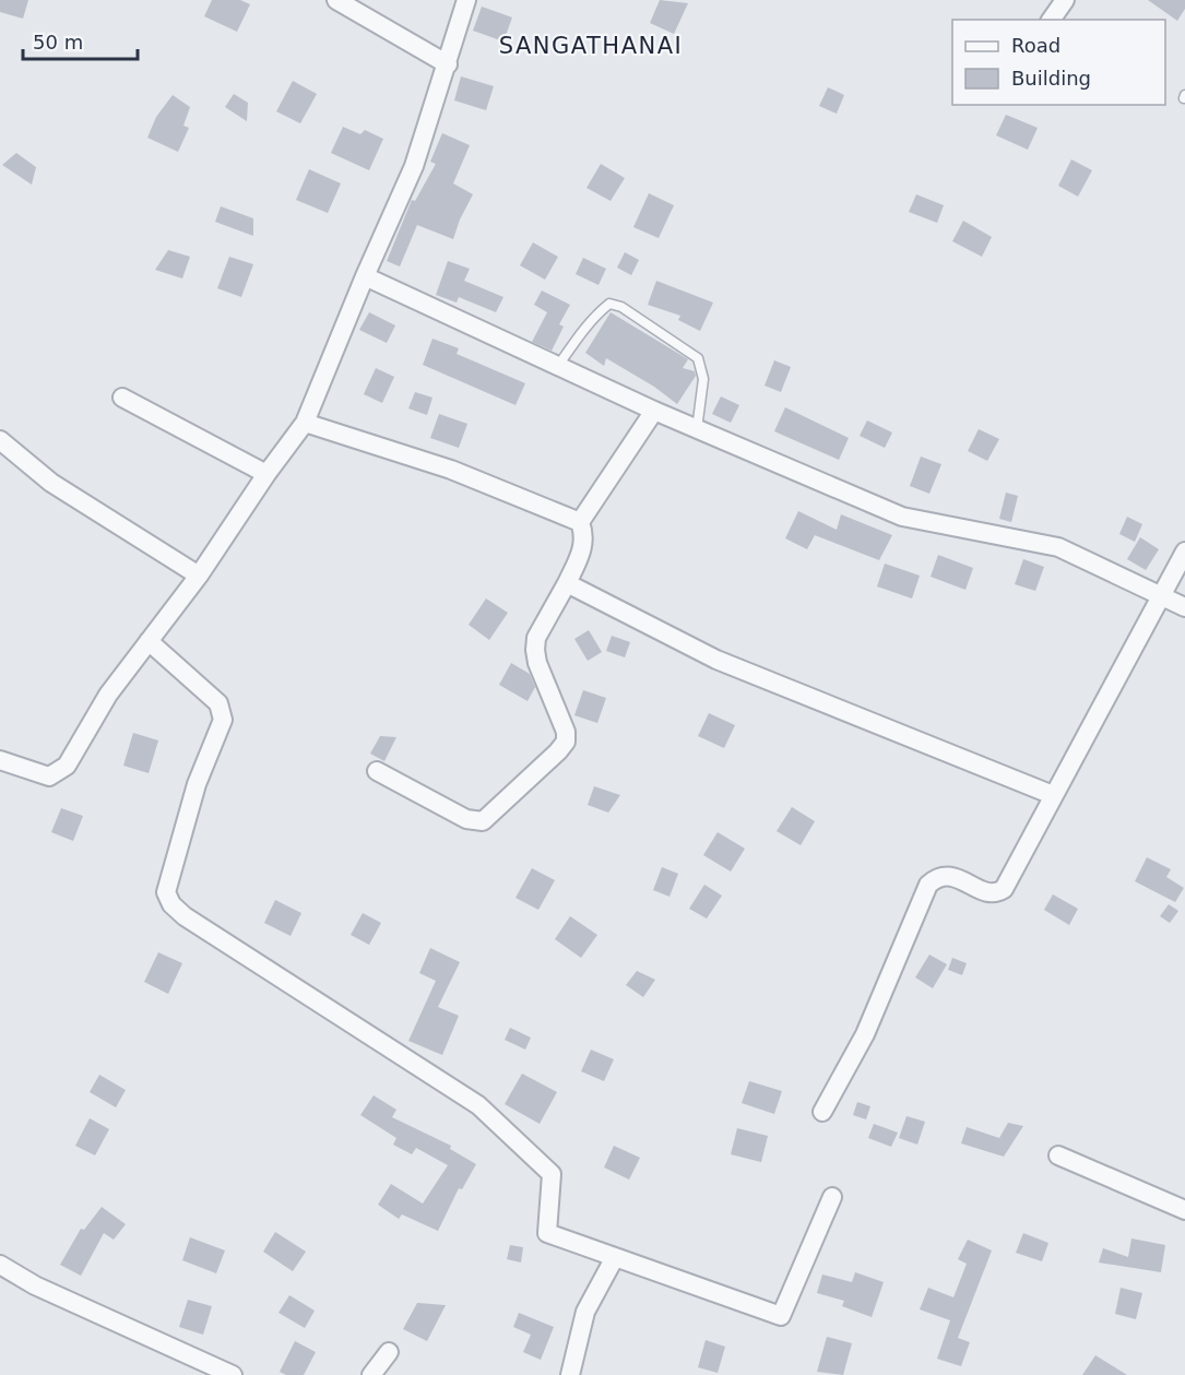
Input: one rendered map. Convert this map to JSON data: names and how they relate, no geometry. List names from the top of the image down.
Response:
{
  "districts": ["SANGATHANAI"],
  "legend": ["Road", "Building"],
  "scale_bar": "50 m"
}
